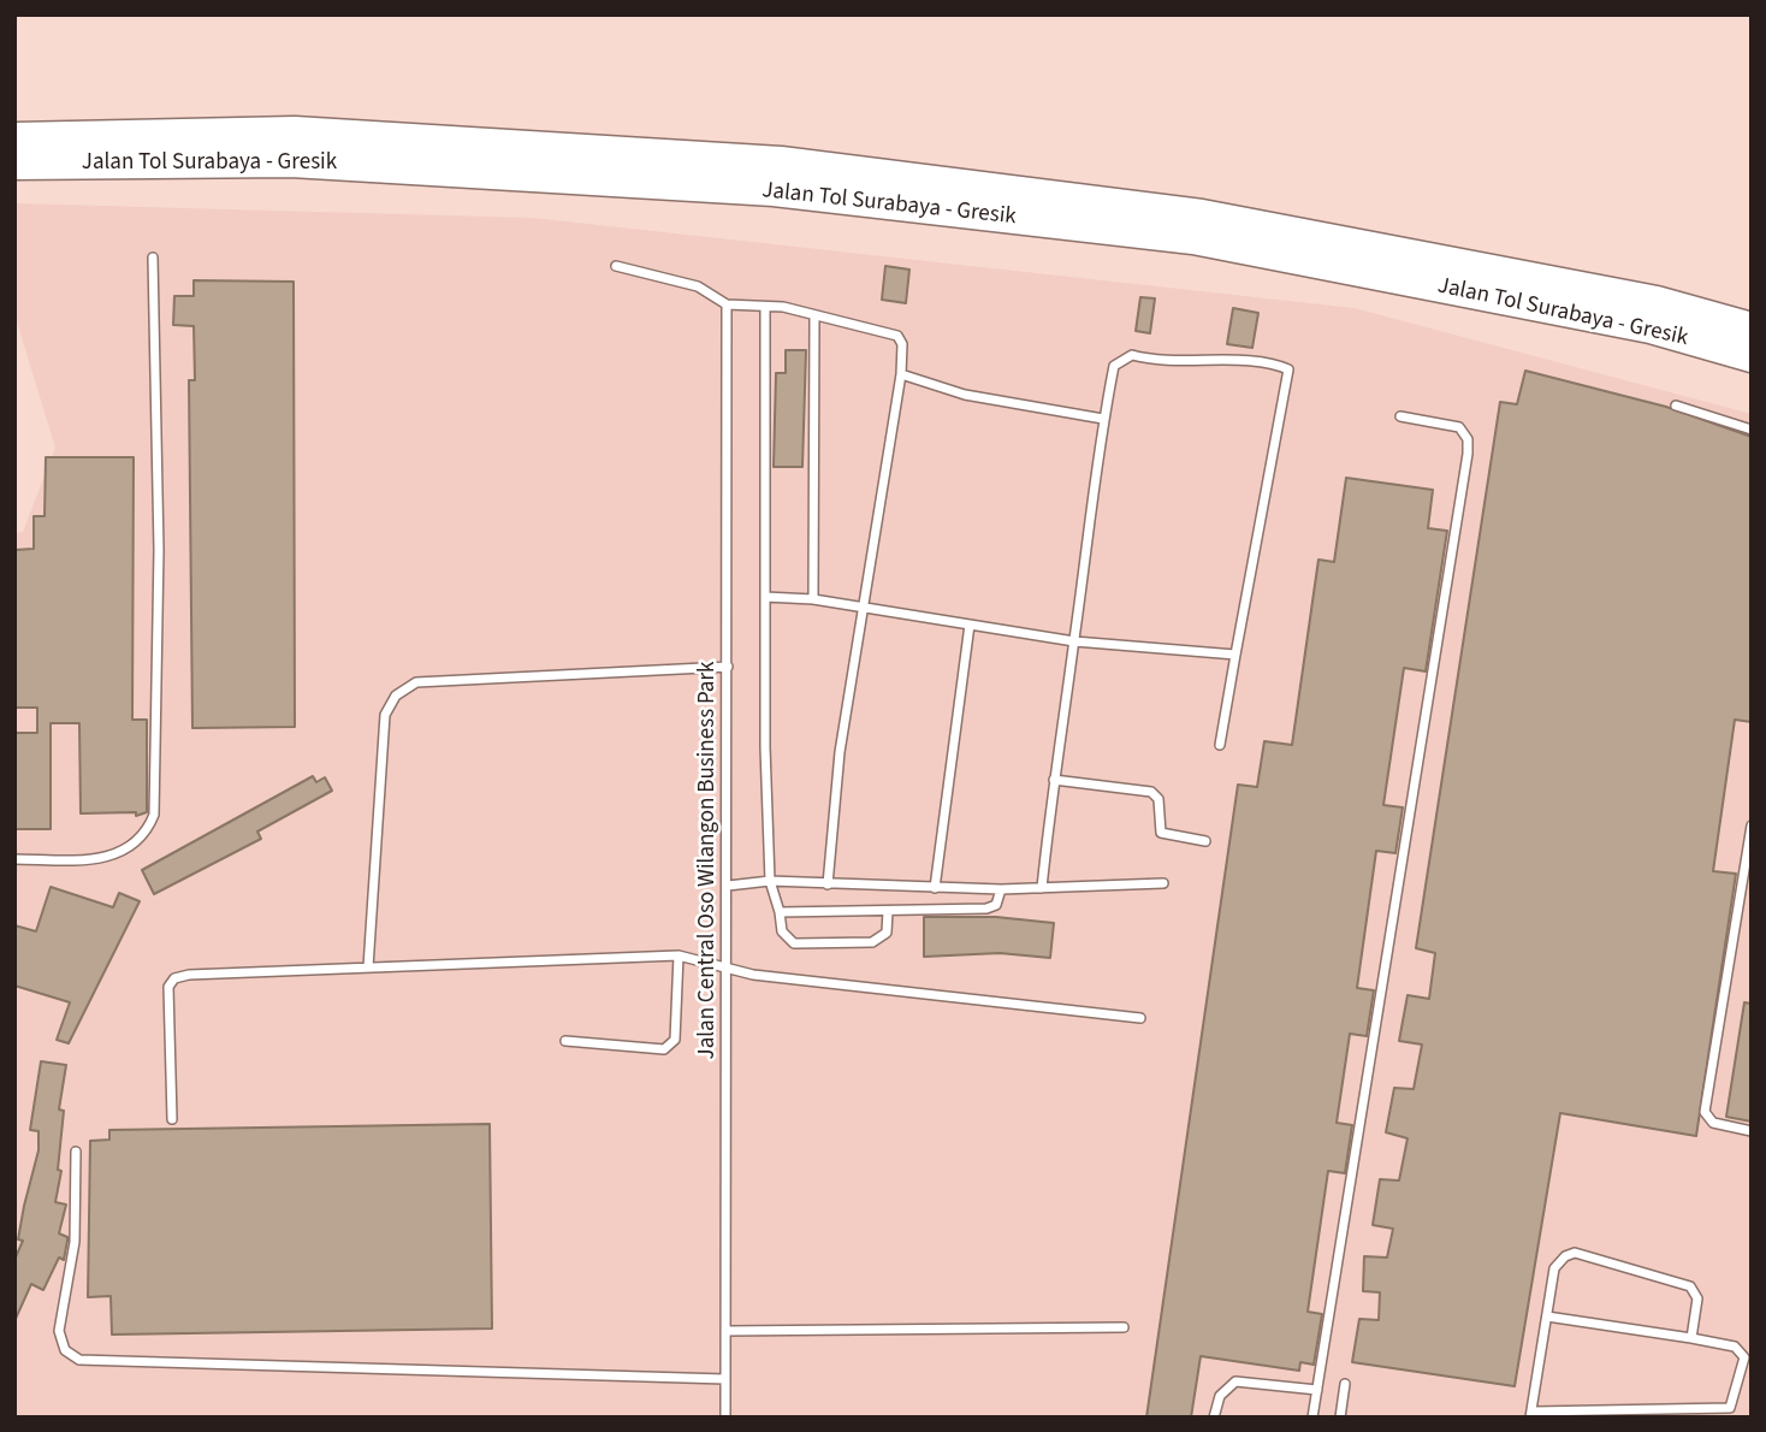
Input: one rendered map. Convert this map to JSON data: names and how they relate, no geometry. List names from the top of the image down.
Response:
{
  "streets": {
    "highway": ["Jalan Tol Surabaya - Gresik"],
    "lane": ["Jalan Central Oso Wilangon Business Park"]
  }
}
